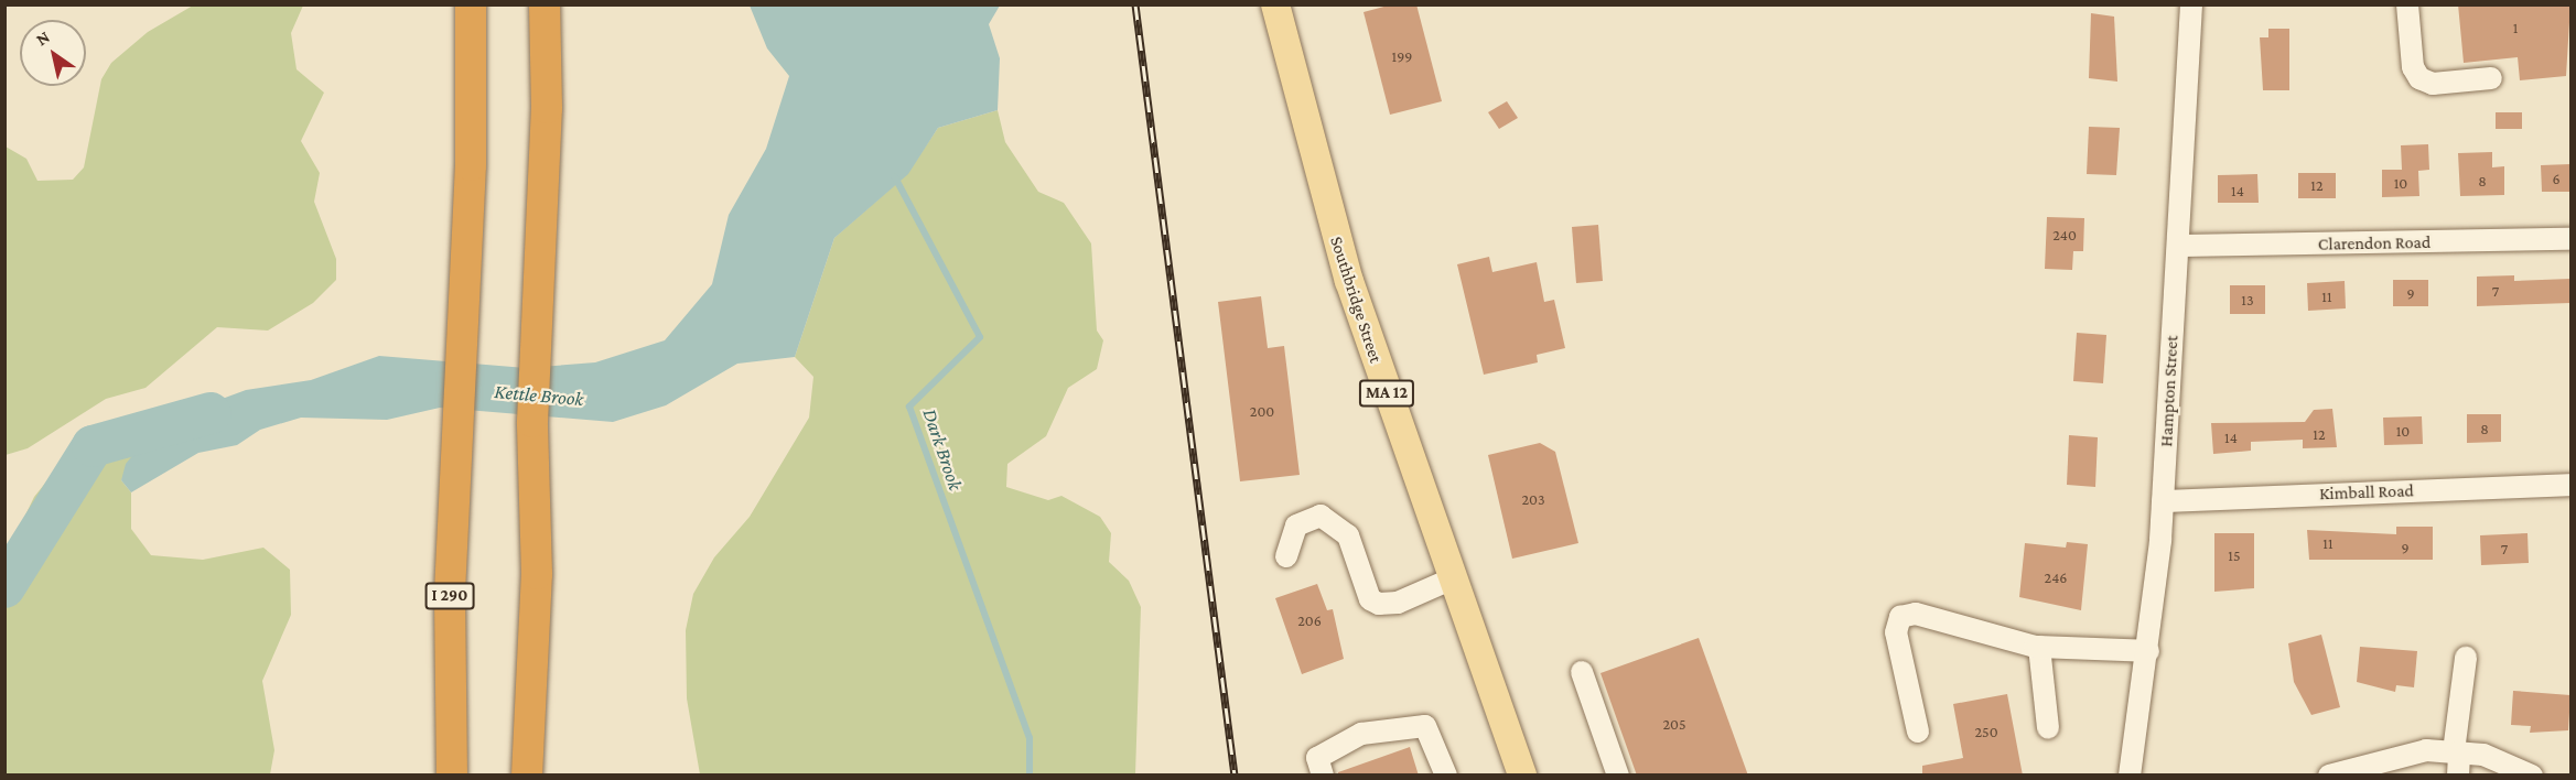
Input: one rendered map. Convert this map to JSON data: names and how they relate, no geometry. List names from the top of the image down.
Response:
{
  "streets": {
    "highway": ["I 290"],
    "main road": ["Southbridge Street", "MA 12"],
    "street": ["Clarendon Road", "Hampton Street", "Kimball Road"]
  },
  "crossings": [
    ["Clarendon Road", "Hampton Street"],
    ["Hampton Street", "Kimball Road"]
  ],
  "water": ["Kettle Brook", "Dark Brook"],
  "house_numbers": [
    "1",
    "199",
    "6",
    "8",
    "10",
    "12",
    "14",
    "240",
    "7",
    "9",
    "11",
    "13",
    "200",
    "8",
    "10",
    "12",
    "14",
    "203",
    "11",
    "9",
    "7",
    "15",
    "246",
    "206",
    "205",
    "250"
  ],
  "north": "top left"
}
